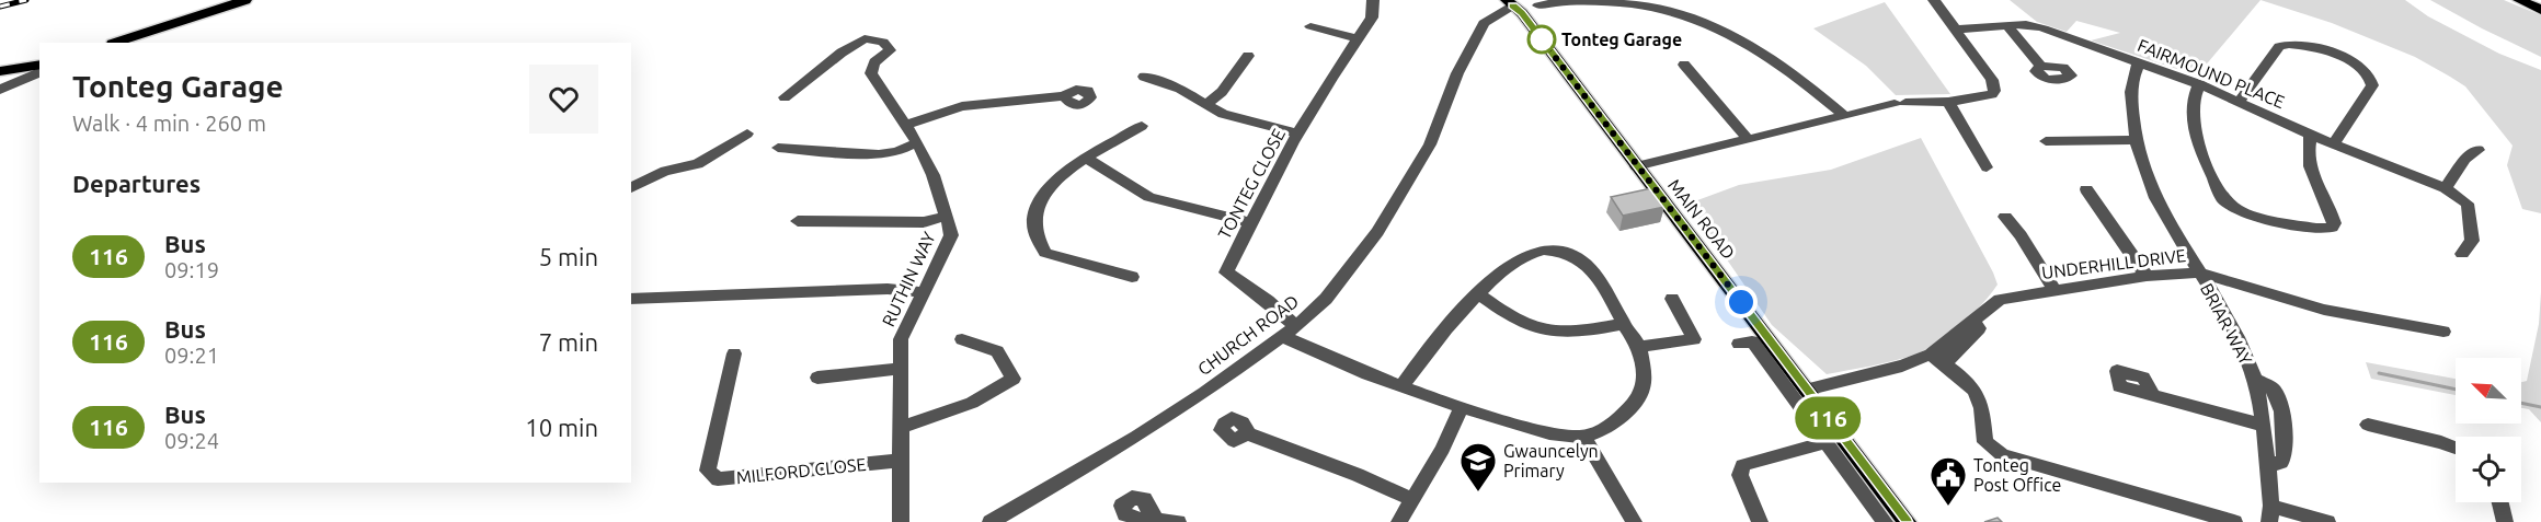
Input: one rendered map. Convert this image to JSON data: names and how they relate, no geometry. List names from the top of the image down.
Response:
{
  "streets": {
    "main road": ["MAIN ROAD"],
    "street": [
      "FAIRMOUND PLACE",
      "TONTEG CLOSE",
      "UNDERHILL DRIVE",
      "RUTHIN WAY",
      "BRIAR WAY",
      "CHURCH ROAD",
      "MILFORD CLOSE"
    ]
  },
  "crossings": [
    ["FAIRMOUND PLACE", "BRIAR WAY"],
    ["TONTEG CLOSE", "CHURCH ROAD"],
    ["MAIN ROAD", "CHURCH ROAD"],
    ["UNDERHILL DRIVE", "BRIAR WAY"],
    ["RUTHIN WAY", "MILFORD CLOSE"]
  ],
  "places": {
    "other": ["Tonteg Garage"],
    "school or university": ["Gwauncelyn Primary"],
    "public building": ["Tonteg Post Office"]
  },
  "lines": ["bus line 116"],
  "north": "top left",
  "page": {
    "on_map": "116",
    "heading": [
      ["Tonteg Garage", "Walk · 4 min · 260 m"],
      "Departures"
    ],
    "list": [
      {
        "mark": "116",
        "name": "Bus",
        "note": "09:19",
        "value": "5 min"
      },
      {
        "mark": "116",
        "name": "Bus",
        "note": "09:21",
        "value": "7 min"
      },
      {
        "mark": "116",
        "name": "Bus",
        "note": "09:24",
        "value": "10 min"
      }
    ]
  }
}
